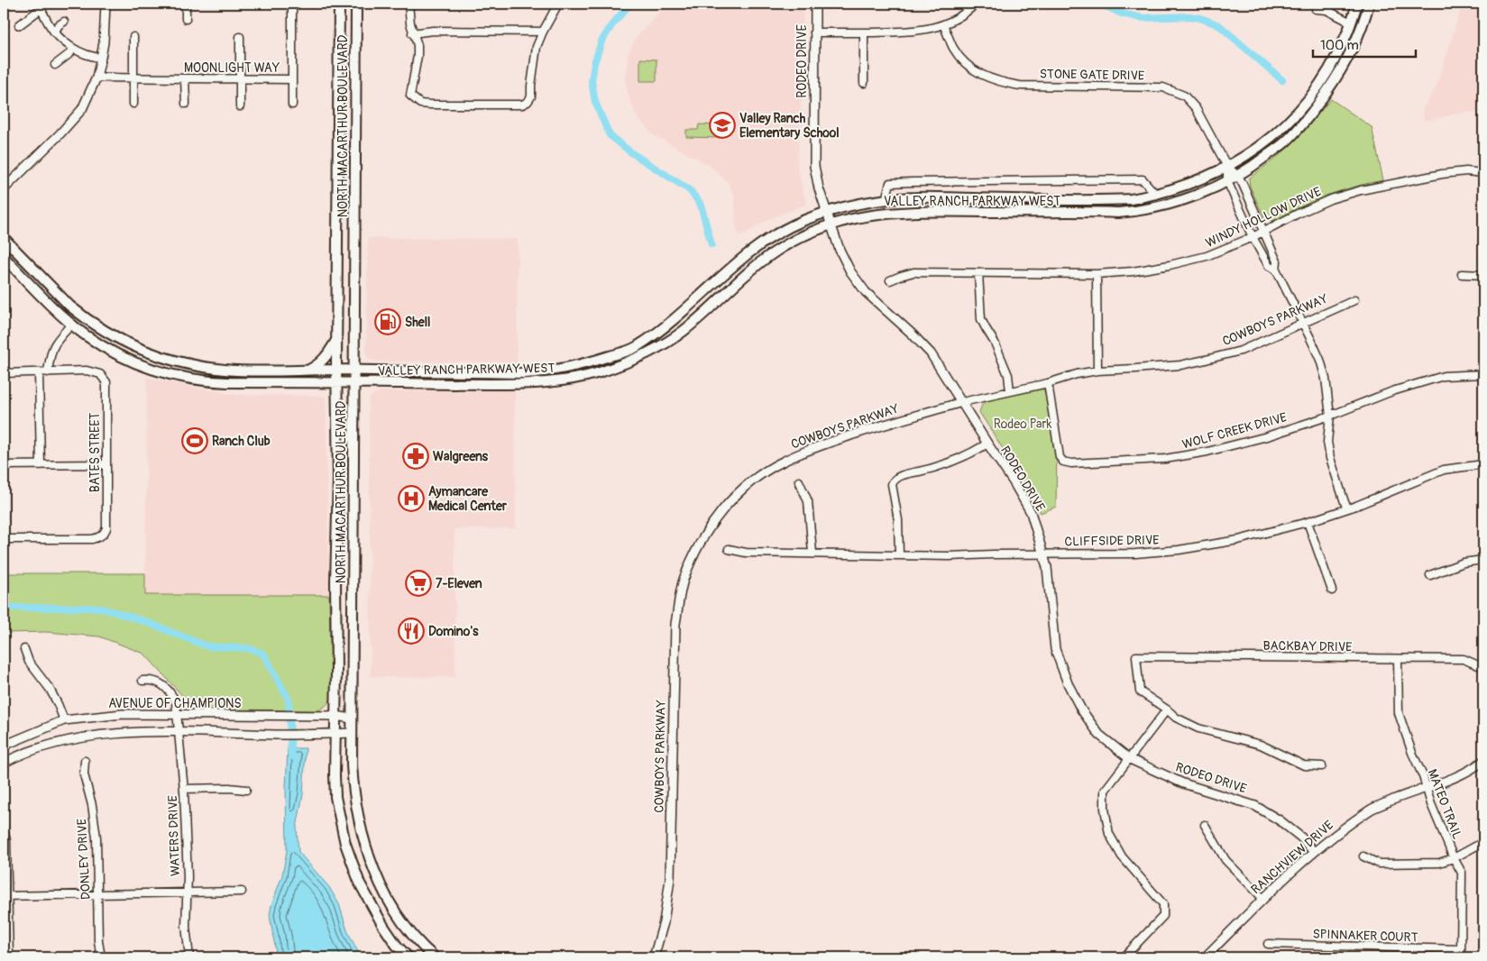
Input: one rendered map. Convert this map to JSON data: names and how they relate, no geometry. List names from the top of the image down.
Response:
{
  "streets": {
    "main road": ["NORTH MACARTHUR BOULEVARD", "VALLEY RANCH PARKWAY WEST"],
    "street": [
      "RODEO DRIVE",
      "MOONLIGHT WAY",
      "STONE GATE DRIVE",
      "WINDY HOLLOW DRIVE",
      "COWBOYS PARKWAY",
      "WOLF CREEK DRIVE",
      "BATES STREET",
      "CLIFFSIDE DRIVE",
      "BACKBAY DRIVE",
      "AVENUE OF CHAMPIONS",
      "MATEO TRAIL",
      "WATERS DRIVE",
      "RANCHVIEW DRIVE",
      "DONLEY DRIVE",
      "SPINNAKER COURT"
    ]
  },
  "crossings": [
    ["RODEO DRIVE", "VALLEY RANCH PARKWAY WEST"],
    ["RODEO DRIVE", "COWBOYS PARKWAY"],
    ["RODEO DRIVE", "CLIFFSIDE DRIVE"],
    ["RODEO DRIVE", "RANCHVIEW DRIVE"],
    ["STONE GATE DRIVE", "VALLEY RANCH PARKWAY WEST"],
    ["STONE GATE DRIVE", "WINDY HOLLOW DRIVE"],
    ["STONE GATE DRIVE", "COWBOYS PARKWAY"],
    ["STONE GATE DRIVE", "WOLF CREEK DRIVE"],
    ["STONE GATE DRIVE", "CLIFFSIDE DRIVE"],
    ["NORTH MACARTHUR BOULEVARD", "VALLEY RANCH PARKWAY WEST"],
    ["NORTH MACARTHUR BOULEVARD", "AVENUE OF CHAMPIONS"],
    ["COWBOYS PARKWAY", "WOLF CREEK DRIVE"],
    ["BACKBAY DRIVE", "MATEO TRAIL"],
    ["AVENUE OF CHAMPIONS", "WATERS DRIVE"],
    ["MATEO TRAIL", "RANCHVIEW DRIVE"],
    ["MATEO TRAIL", "SPINNAKER COURT"]
  ],
  "parks": ["Rodeo Park"],
  "places": {
    "school or university": ["Valley Ranch Elementary School"],
    "fuel station": ["Shell"],
    "sports": ["Ranch Club"],
    "pharmacy": ["Walgreens"],
    "hospital": ["Aymancare Medical Center"],
    "supermarket": ["7-Eleven"],
    "restaurant": ["Domino's"]
  },
  "scale_bar": "100 m"
}
